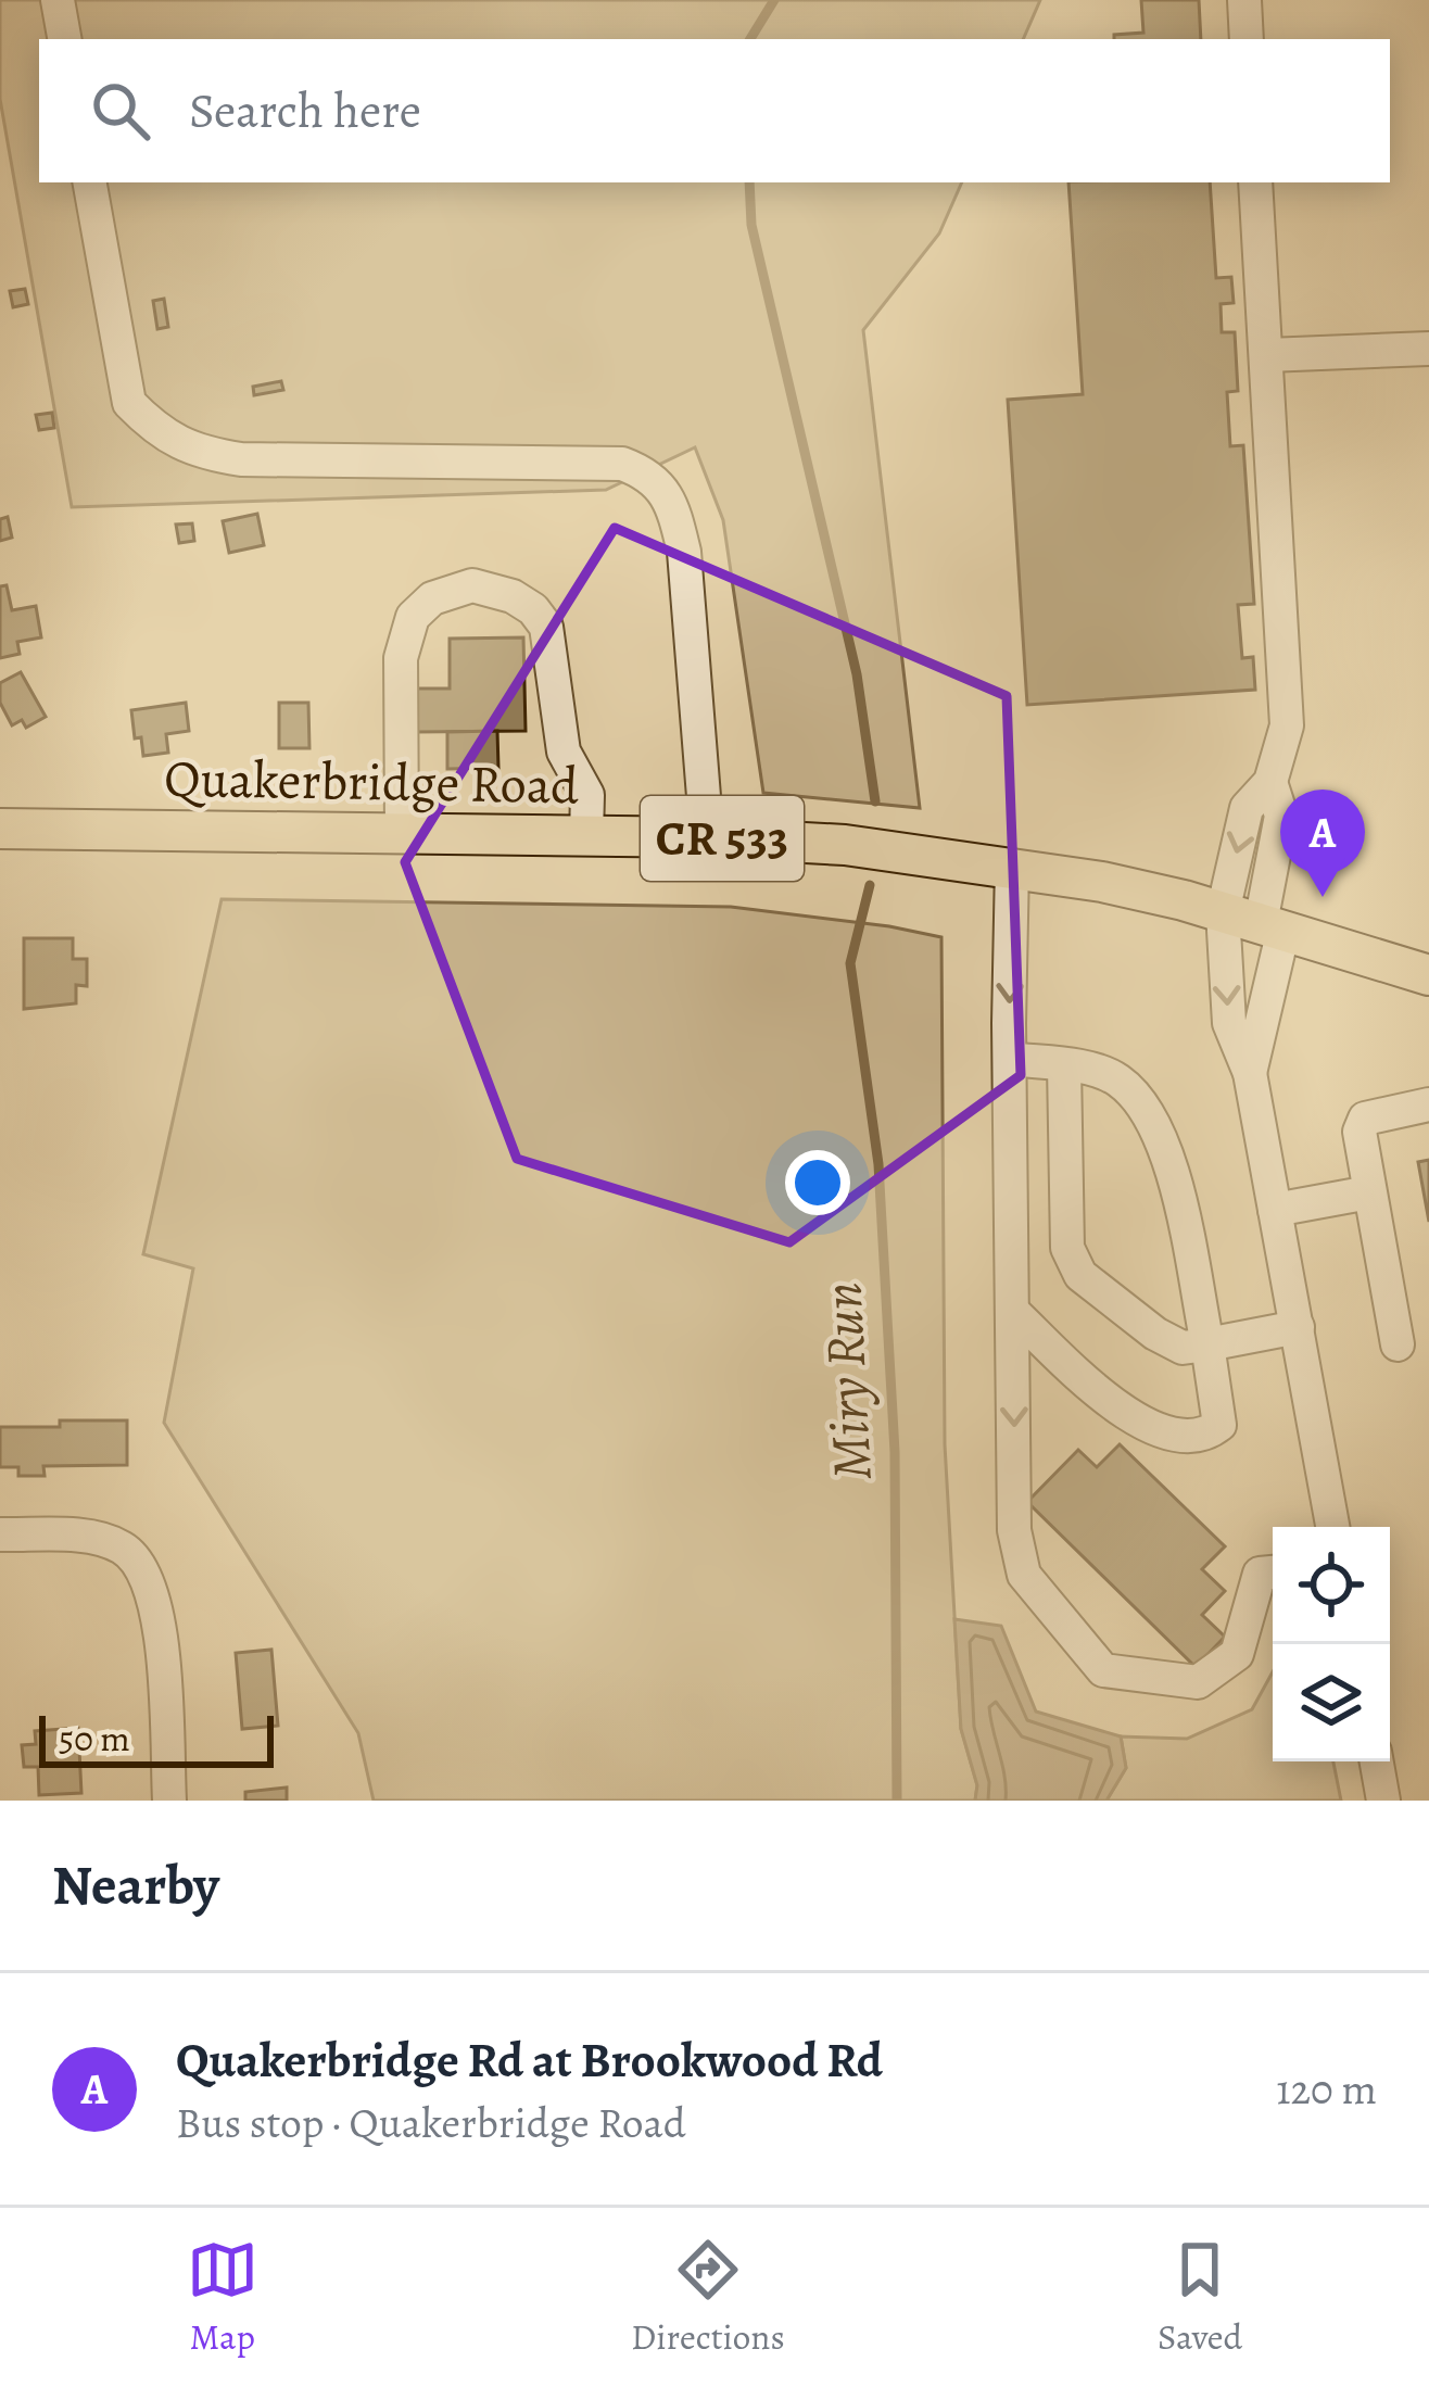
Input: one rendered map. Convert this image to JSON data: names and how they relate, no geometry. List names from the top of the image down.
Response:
{
  "streets": {
    "main road": ["Quakerbridge Road", "CR 533"]
  },
  "water": ["Miry Run"],
  "scale_bar": "50 m",
  "page": {
    "search": "Search here",
    "pins": "A",
    "scale": "50 m",
    "heading": "Nearby",
    "list": [
      {
        "mark": "A",
        "name": "Quakerbridge Rd at Brookwood Rd",
        "note": "Bus stop · Quakerbridge Road",
        "value": "120 m"
      }
    ],
    "nav": ["Map", "Directions", "Saved"]
  }
}
